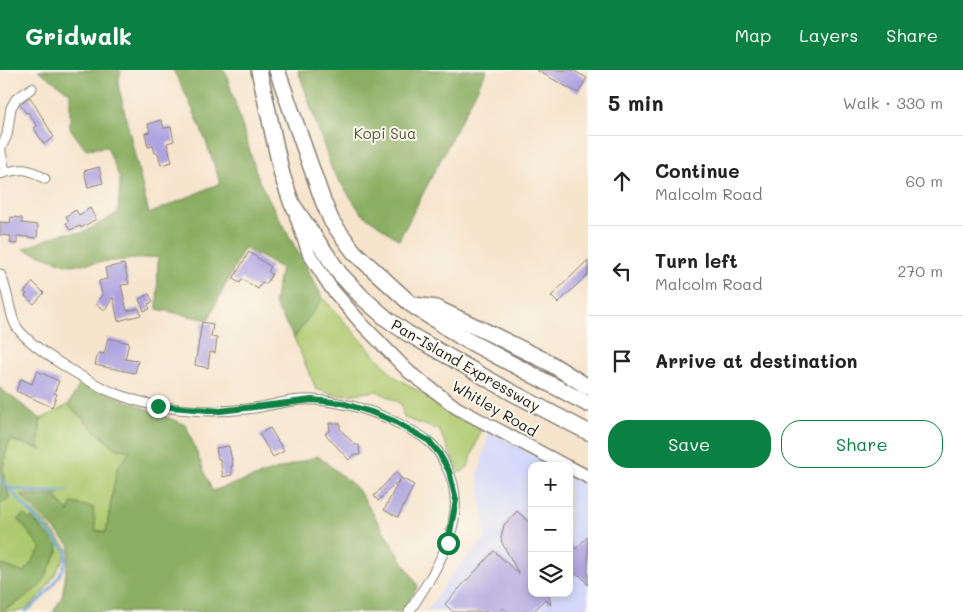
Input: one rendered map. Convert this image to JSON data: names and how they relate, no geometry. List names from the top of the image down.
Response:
{
  "streets": {
    "highway": ["Pan-Island Expressway"],
    "main road": ["Whitley Road"]
  },
  "crossings": [
    ["Pan-Island Expressway", "Whitley Road"]
  ],
  "parks": ["Kopi Sua"],
  "page": {
    "header": "Gridwalk",
    "nav": ["Map", "Layers", "Share"],
    "heading": ["5 min", "Walk · 330 m"],
    "list": [
      ["Continue", "Malcolm Road", "60 m"],
      ["Turn left", "Malcolm Road", "270 m"],
      "Arrive at destination"
    ],
    "buttons": ["Save", "Share"],
    "map_buttons": ["+", "−"]
  }
}
